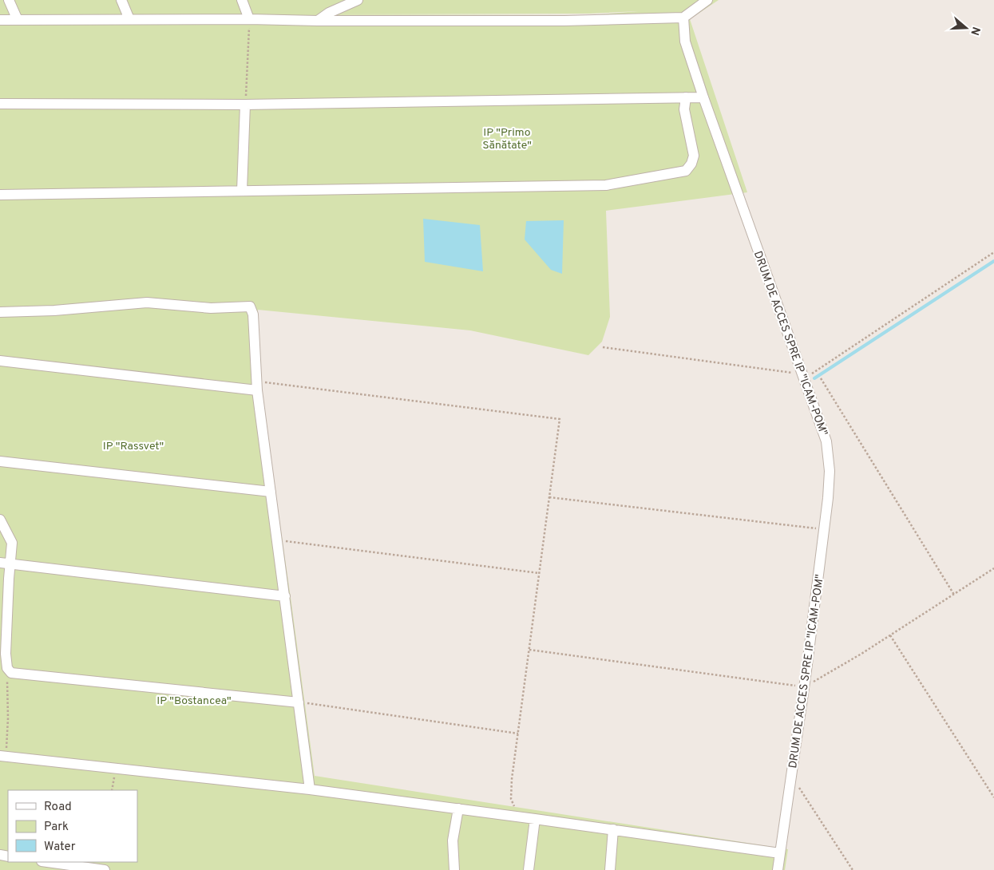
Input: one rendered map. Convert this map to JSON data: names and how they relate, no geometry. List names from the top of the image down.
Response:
{
  "streets": {
    "street": ["DRUM DE ACCES SPRE IP \"ICAM-POM\""]
  },
  "parks": ["IP \"Primo Sănătate\"", "IP \"Rassvet\"", "IP \"Bostancea\""],
  "legend": ["Road", "Park", "Water"],
  "north": "right"
}
